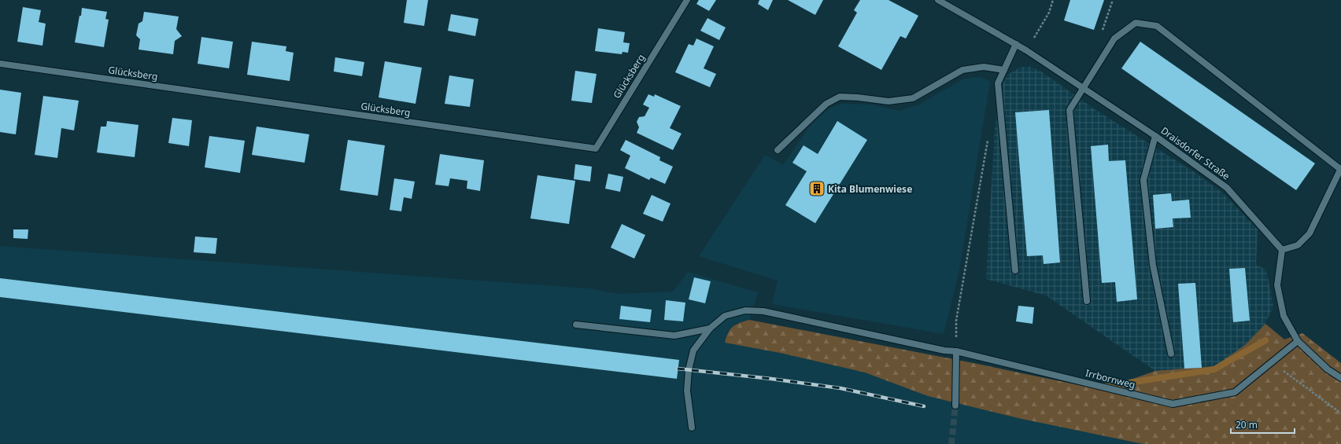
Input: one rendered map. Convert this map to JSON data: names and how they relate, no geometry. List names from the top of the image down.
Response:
{
  "streets": {
    "street": ["Glücksberg", "Draisdorfer Straße", "Irrbornweg"]
  },
  "places": {
    "building": ["Kita Blumenwiese"]
  },
  "scale_bar": "20 m"
}
